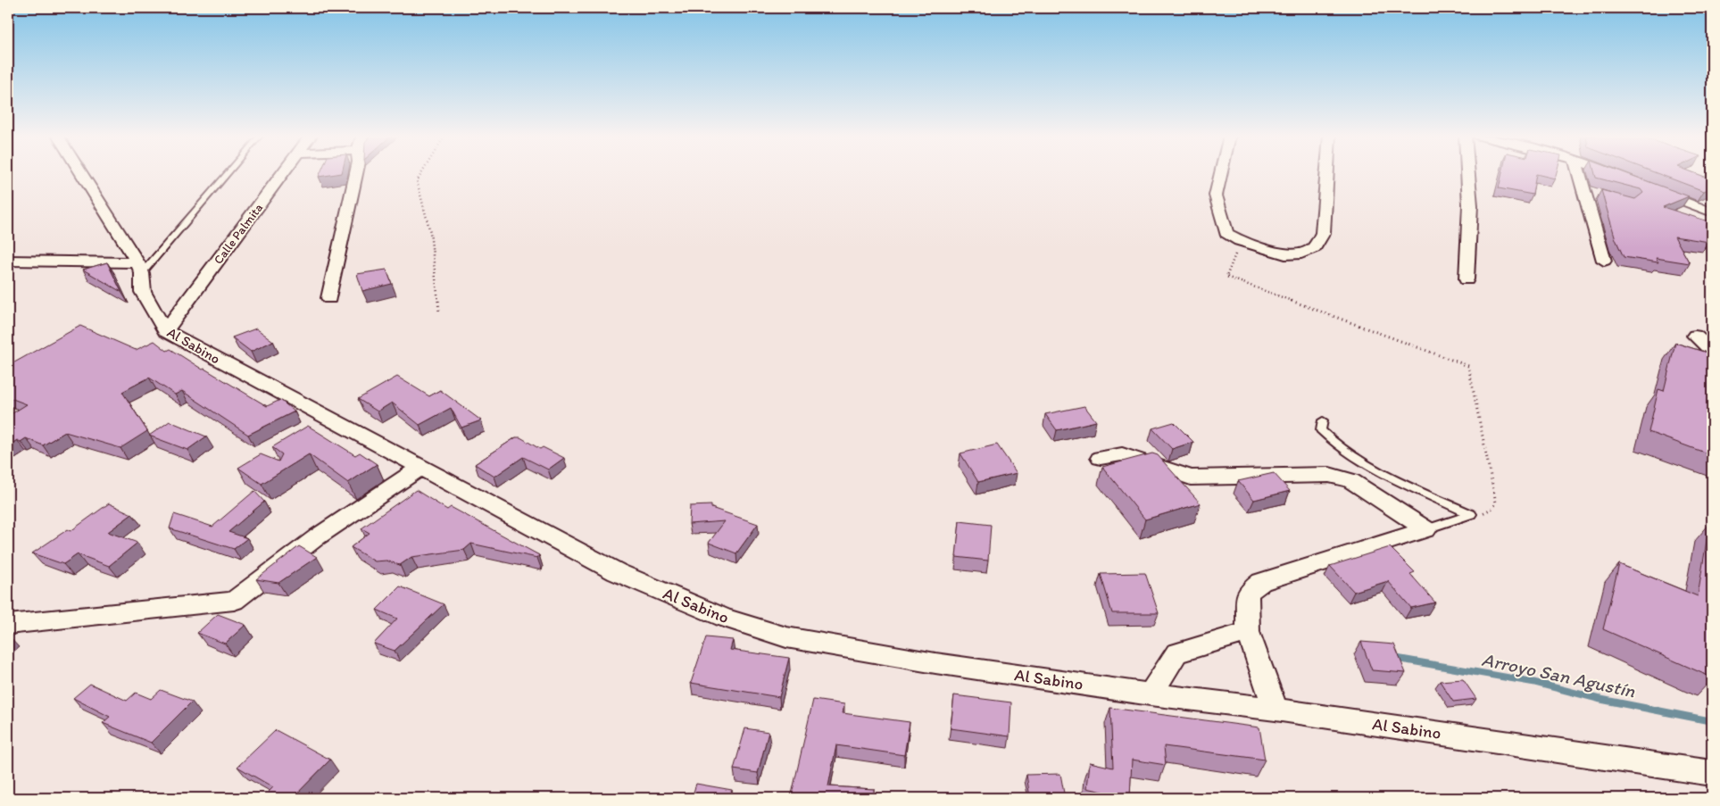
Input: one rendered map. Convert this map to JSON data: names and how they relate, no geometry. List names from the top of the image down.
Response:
{
  "streets": {
    "street": ["Calle Palmita", "Al Sabino"]
  },
  "crossings": [
    ["Calle Palmita", "Al Sabino"]
  ],
  "water": ["Arroyo San Agustín"]
}
